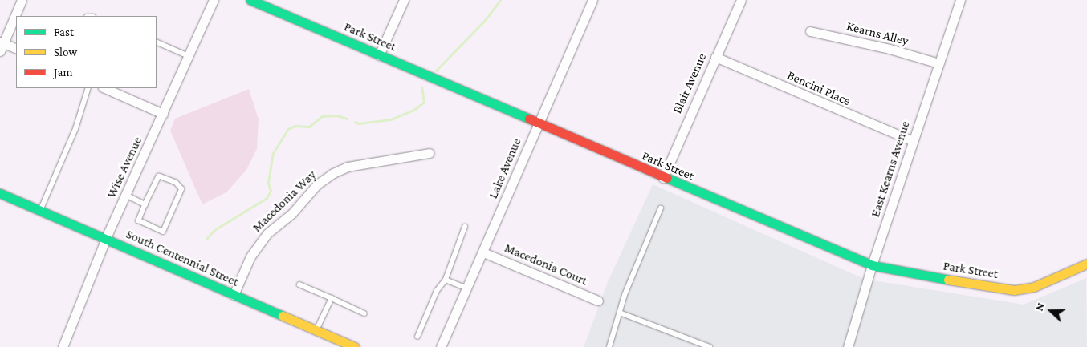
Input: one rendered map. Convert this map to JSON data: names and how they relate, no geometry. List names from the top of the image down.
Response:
{
  "streets": {
    "street": [
      "Kearns Alley",
      "Park Street",
      "Blair Avenue",
      "Bencini Place",
      "Wise Avenue",
      "Lake Avenue",
      "East Kearns Avenue",
      "Macedonia Way",
      "South Centennial Street",
      "Macedonia Court"
    ]
  },
  "crossings": [
    ["Kearns Alley", "East Kearns Avenue"],
    ["Park Street", "Blair Avenue"],
    ["Park Street", "Lake Avenue"],
    ["Park Street", "East Kearns Avenue"],
    ["Blair Avenue", "Bencini Place"],
    ["Bencini Place", "East Kearns Avenue"],
    ["Wise Avenue", "South Centennial Street"],
    ["Lake Avenue", "Macedonia Court"],
    ["Macedonia Way", "South Centennial Street"]
  ],
  "legend": ["Fast", "Slow", "Jam"],
  "north": "left"
}
